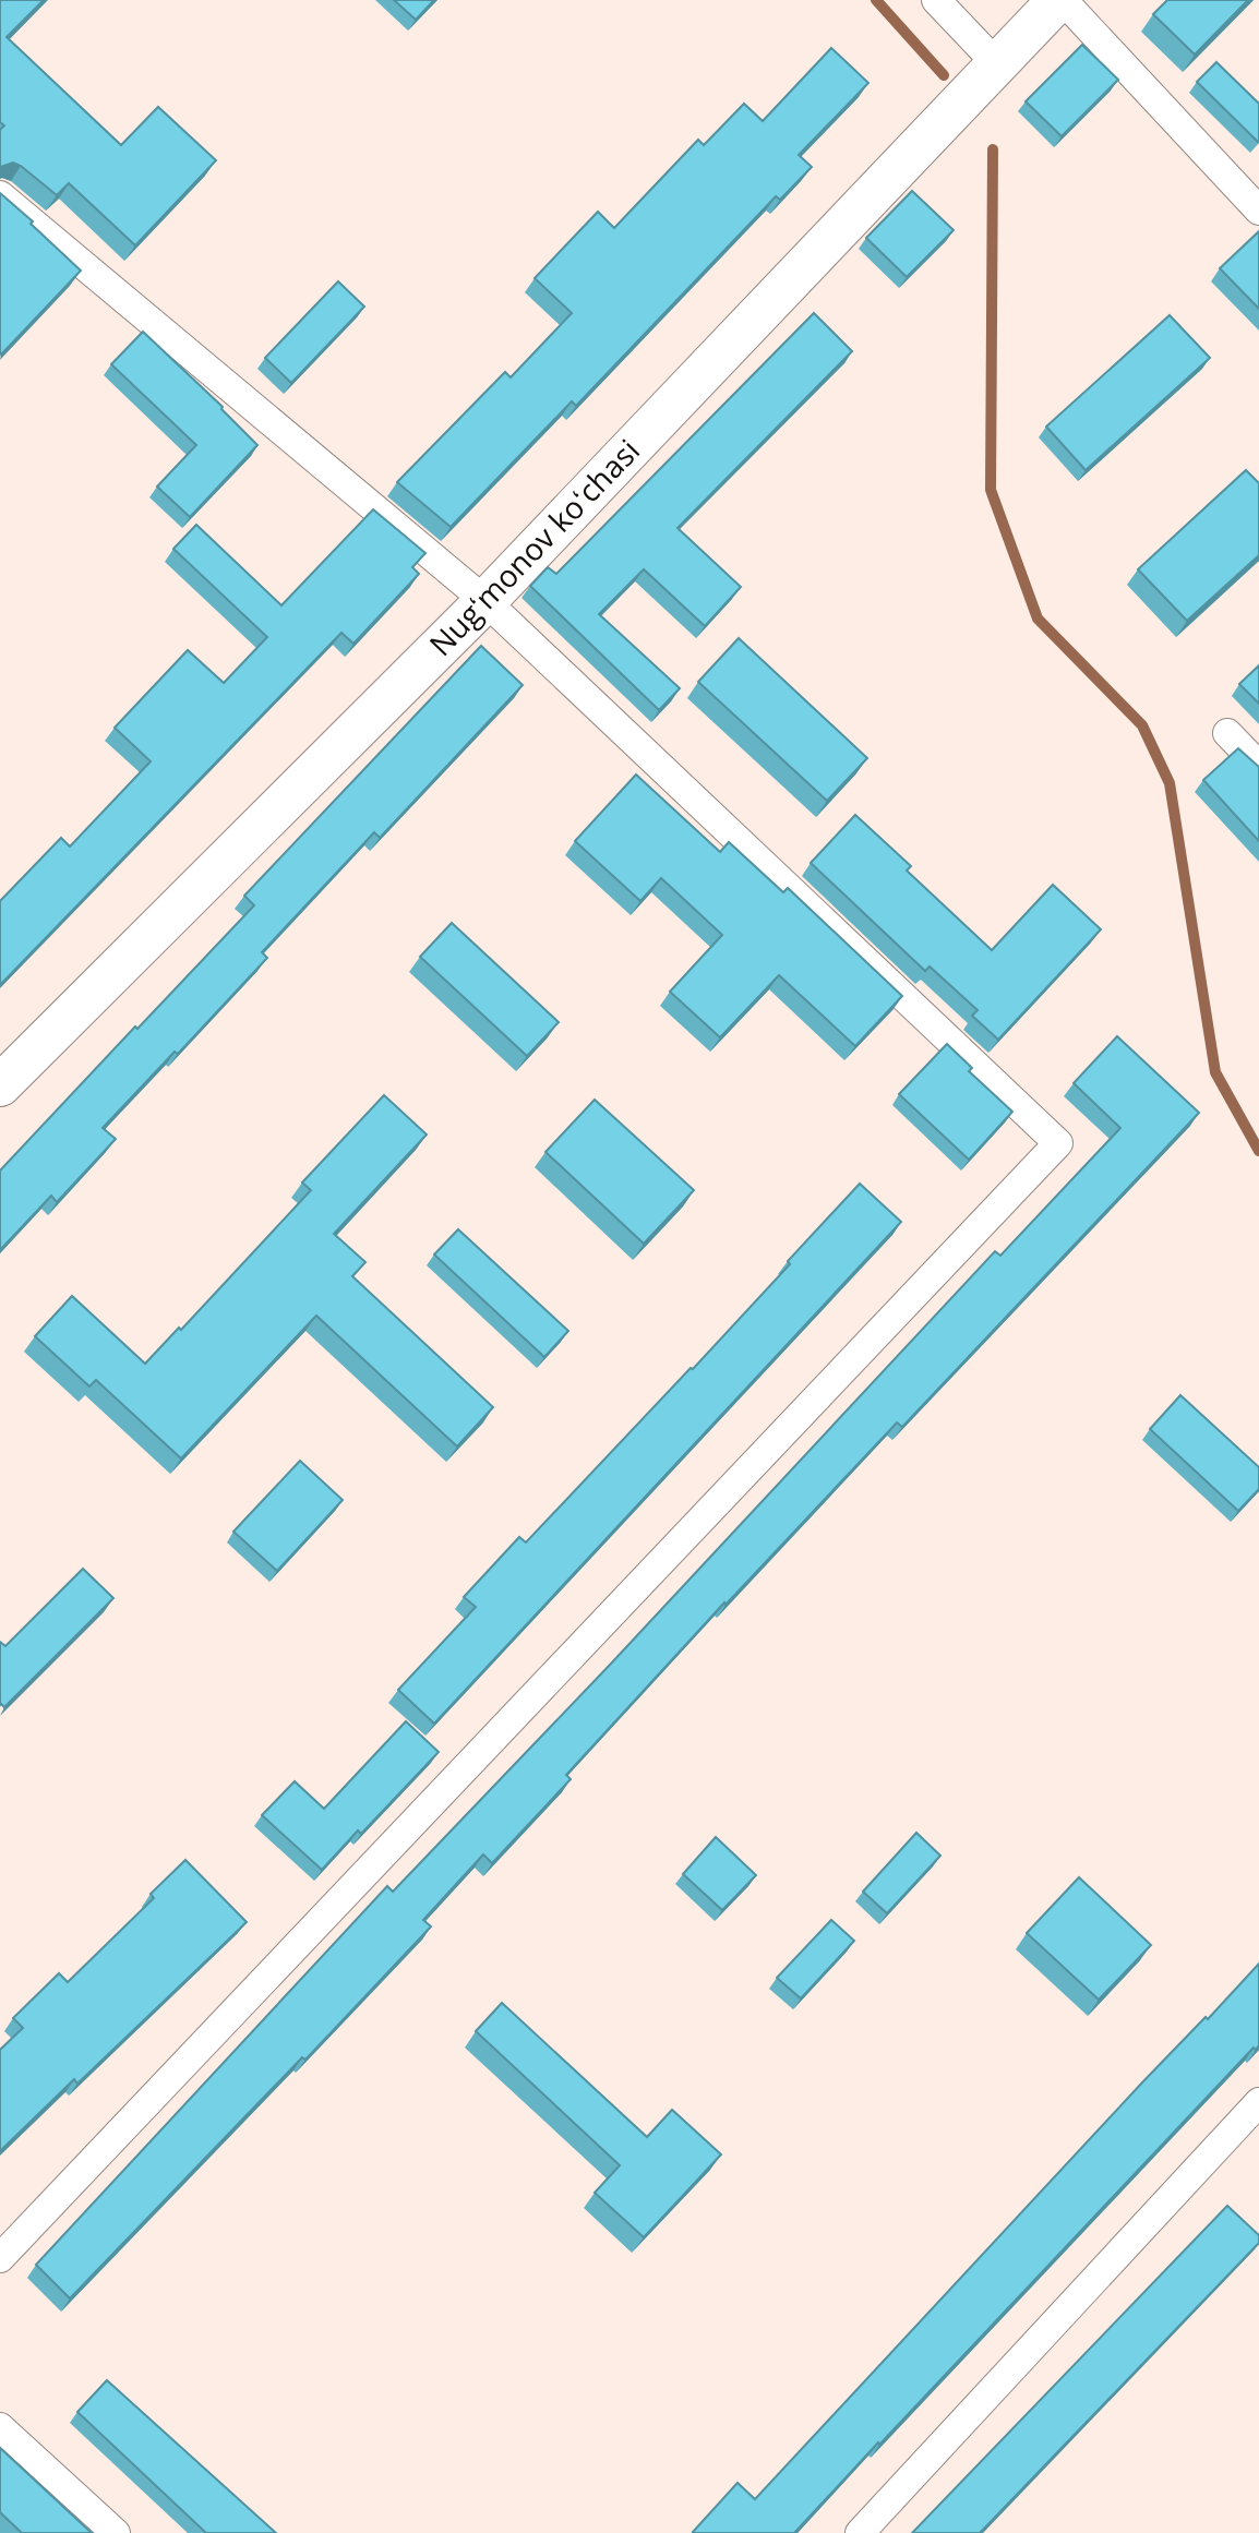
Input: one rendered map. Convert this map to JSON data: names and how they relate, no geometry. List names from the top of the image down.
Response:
{
  "streets": {
    "main road": ["Nugʻmonov koʻchasi"]
  }
}
